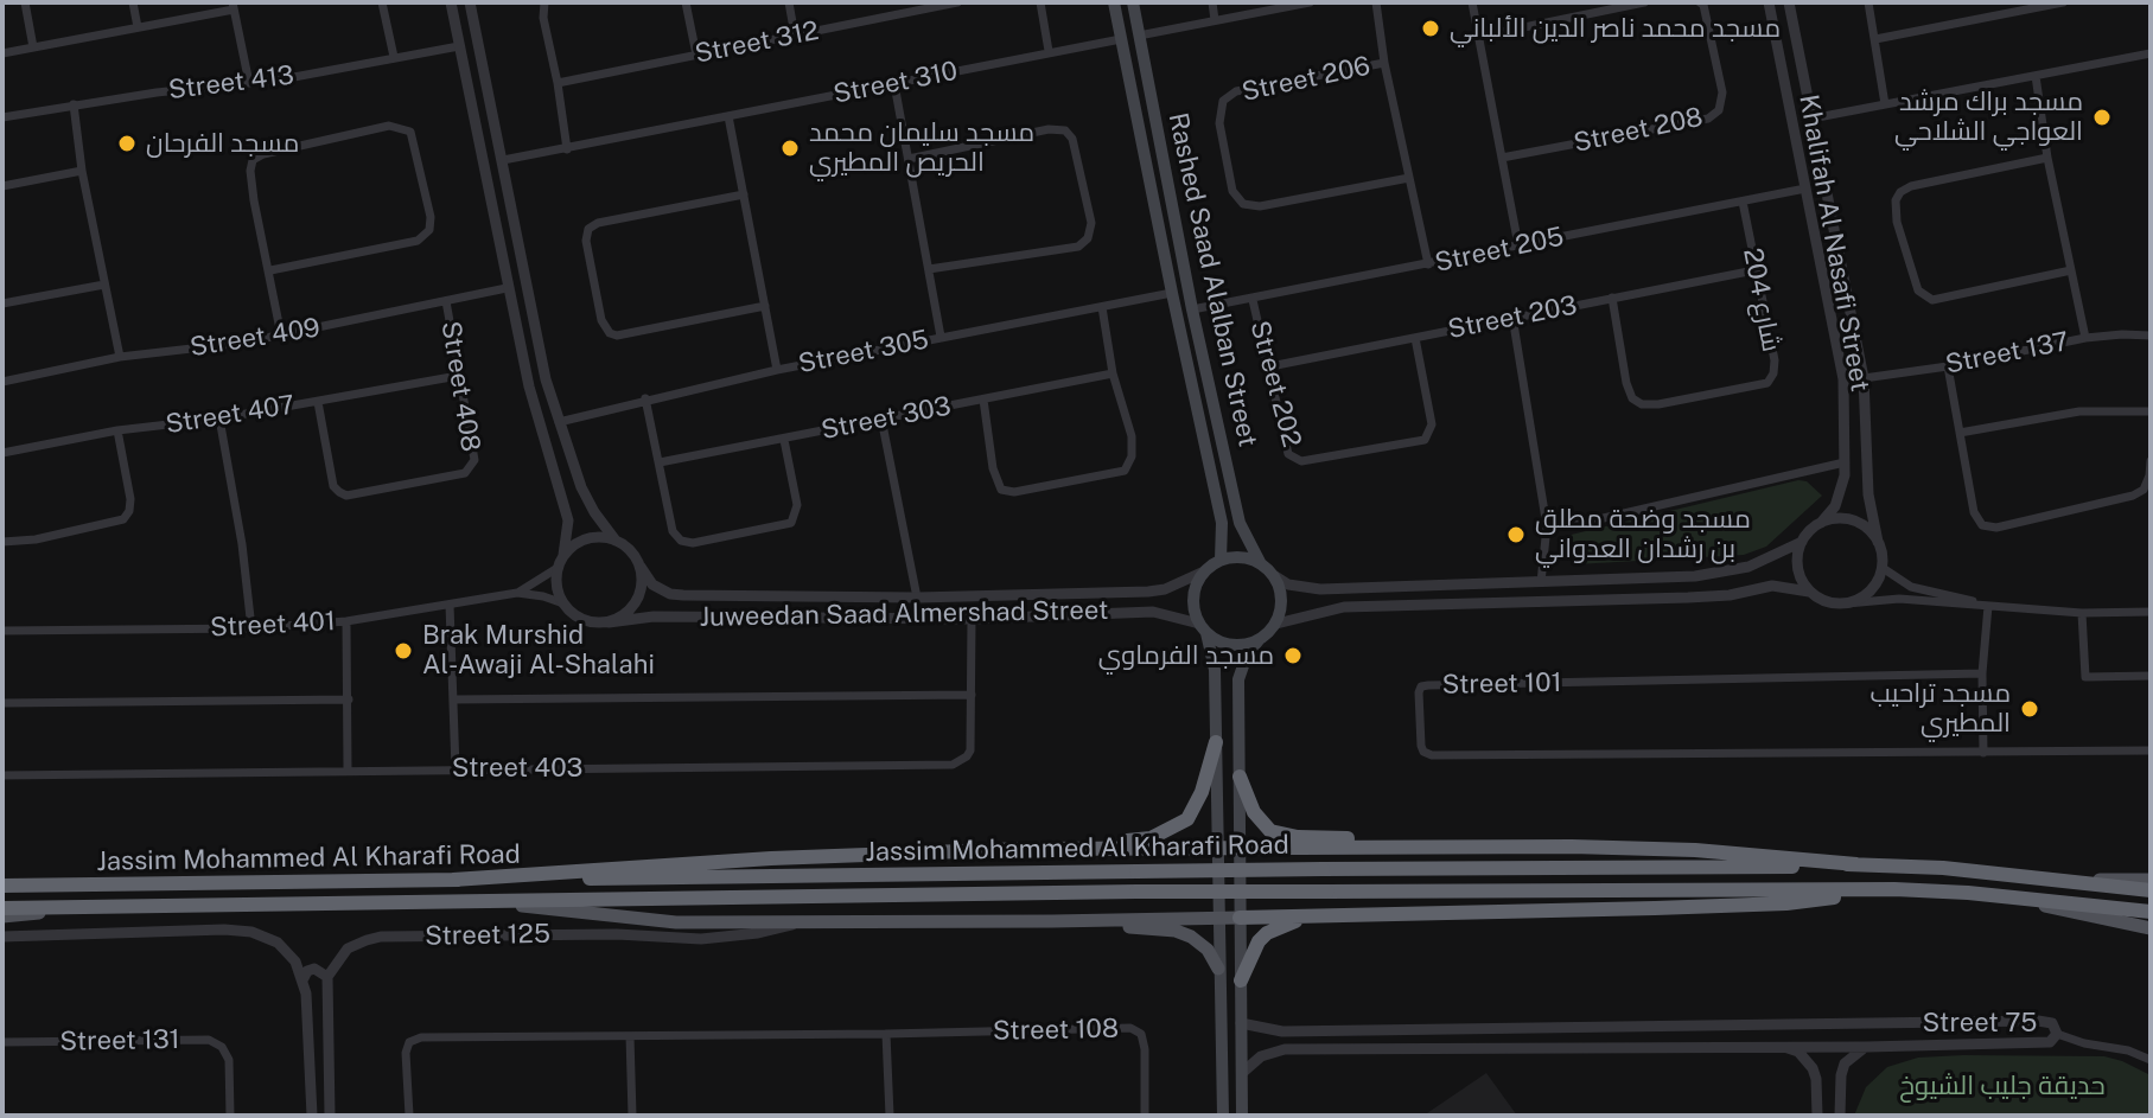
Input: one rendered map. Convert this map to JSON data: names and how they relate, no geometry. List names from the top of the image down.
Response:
{
  "streets": {
    "highway": ["Jassim Mohammed Al Kharafi Road"],
    "main road": ["Rashed Saad Alalban Street"],
    "street": [
      "Street 312",
      "Street 206",
      "Street 413",
      "Street 310",
      "Street 208",
      "Khalifah Al Nasafi Street",
      "Street 205",
      "شارع 204",
      "Street 203",
      "Street 409",
      "Street 305",
      "Street 137",
      "Street 202",
      "Street 408",
      "Street 407",
      "Street 303",
      "Juweedan Saad Almershad Street",
      "Street 401",
      "Street 101",
      "Street 403",
      "Street 125",
      "Street 75",
      "Street 108",
      "Street 131"
    ]
  },
  "crossings": [
    ["Street 310", "Rashed Saad Alalban Street"],
    ["Khalifah Al Nasafi Street", "Street 205"],
    ["Khalifah Al Nasafi Street", "Street 137"],
    ["Street 205", "Rashed Saad Alalban Street"],
    ["Street 205", "شارع 204"],
    ["Street 205", "Street 202"],
    ["Rashed Saad Alalban Street", "Street 305"],
    ["Rashed Saad Alalban Street", "Juweedan Saad Almershad Street"],
    ["شارع 204", "Street 203"],
    ["Street 203", "Street 202"],
    ["Street 409", "Street 408"],
    ["Street 408", "Street 407"],
    ["Juweedan Saad Almershad Street", "Street 401"],
    ["Juweedan Saad Almershad Street", "Street 403"]
  ],
  "parks": ["حديقة جليب الشيوخ"],
  "places": [
    "مسجد محمد ناصر الدين الألباني",
    "مسجد براك مرشد العواجي الشلاحي",
    "مسجد الفرحان",
    "مسجد سليمان محمد الحريص المطيري",
    "مسجد وضحة مطلق بن رشدان العدواني",
    "Brak Murshid Al-Awaji Al-Shalahi",
    "مسجد الفرماوي",
    "مسجد تراحيب المطيري"
  ]
}
